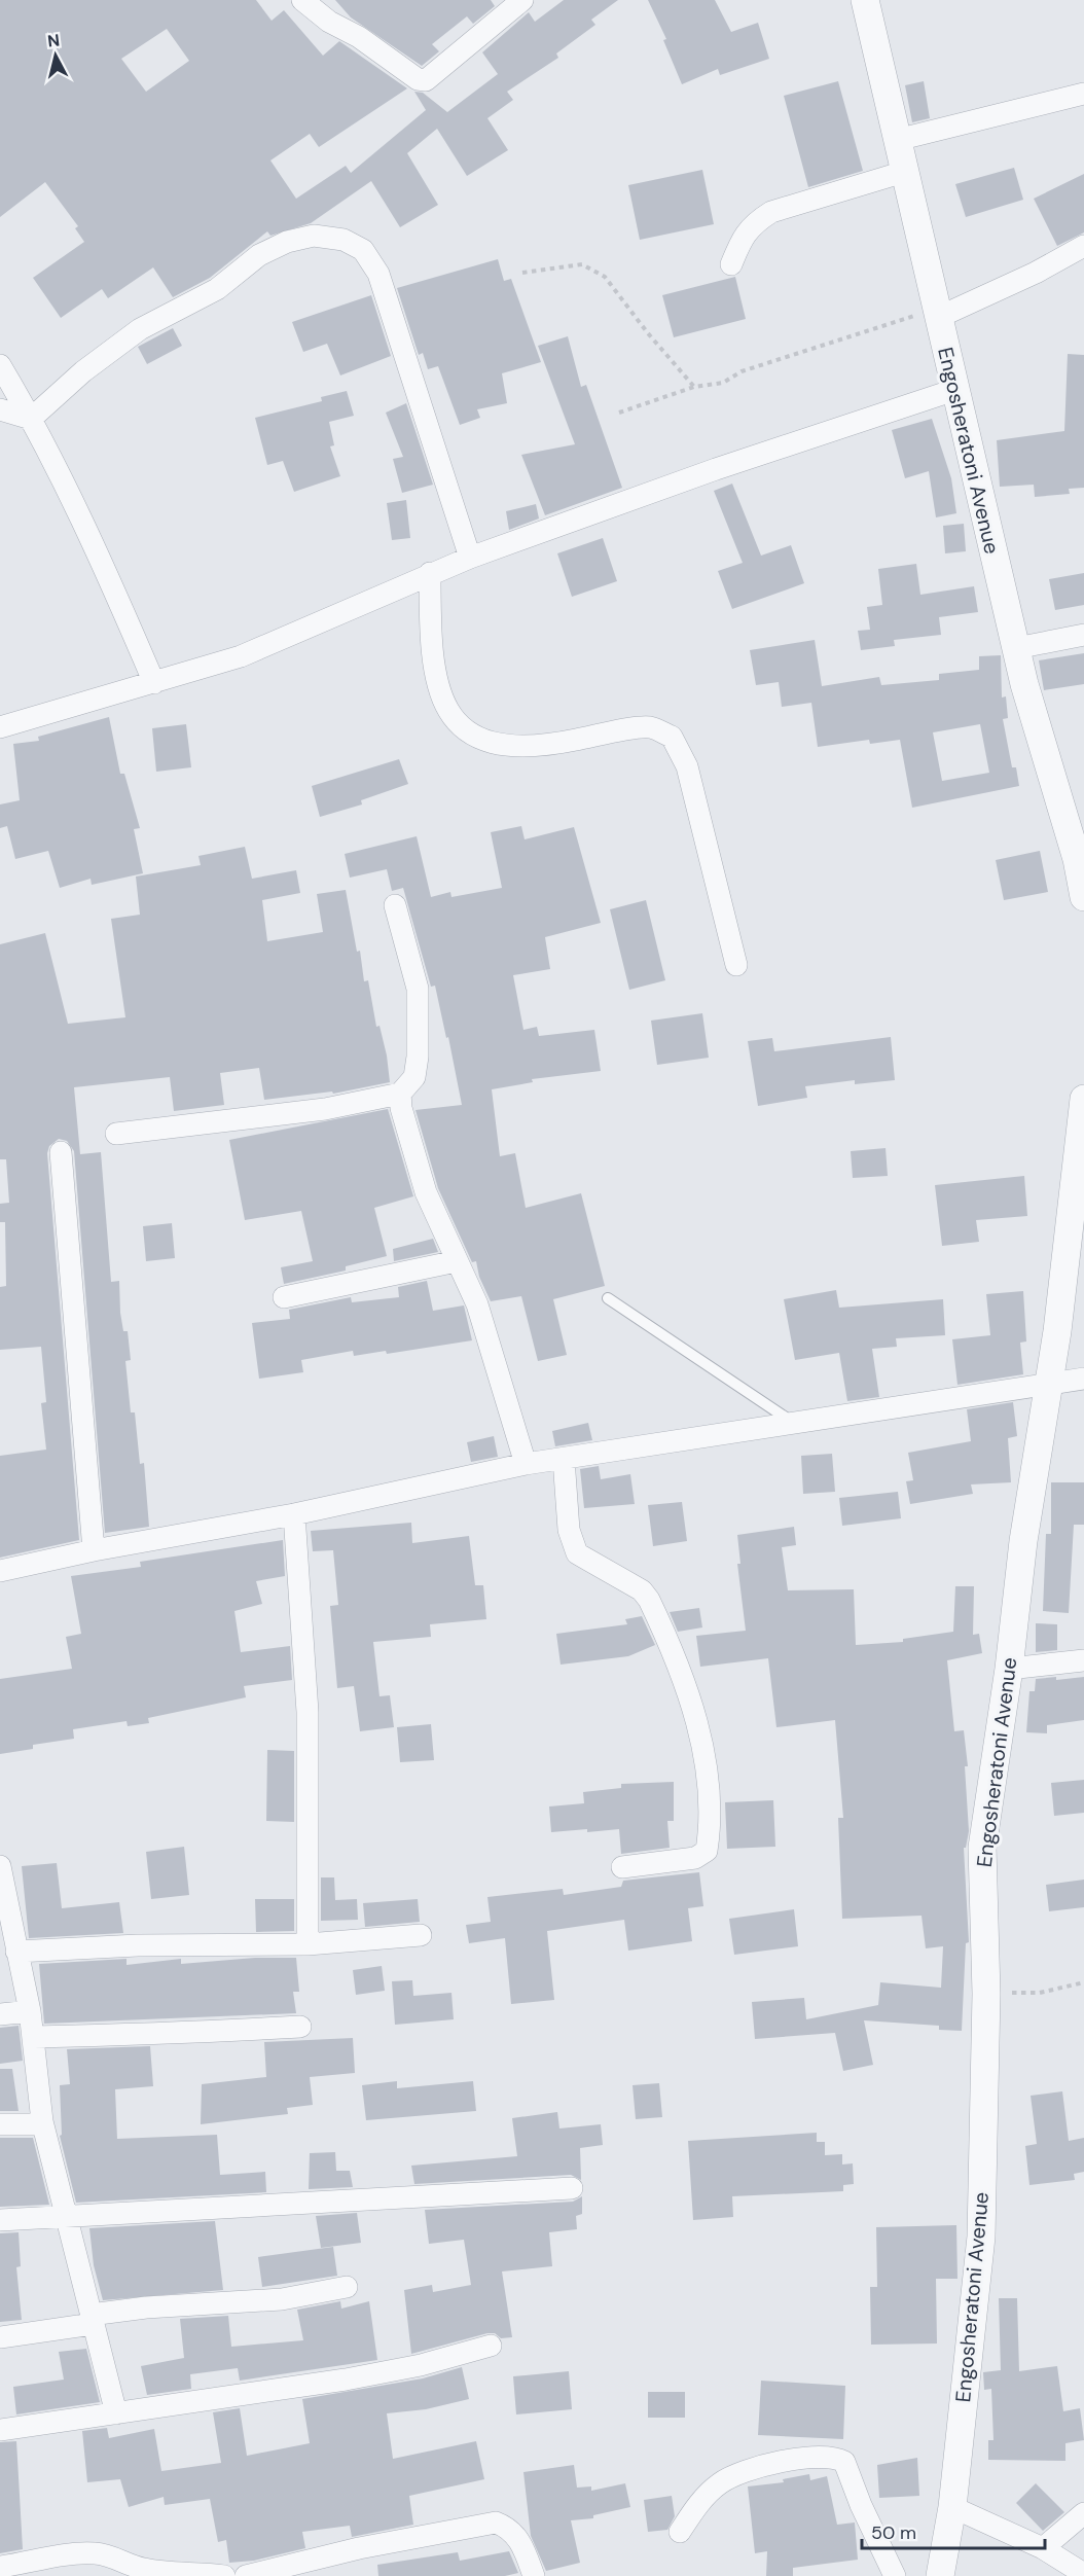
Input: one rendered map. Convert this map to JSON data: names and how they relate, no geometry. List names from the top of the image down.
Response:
{
  "streets": {
    "street": ["Engosheratoni Avenue"]
  },
  "scale_bar": "50 m",
  "north": "top"
}
